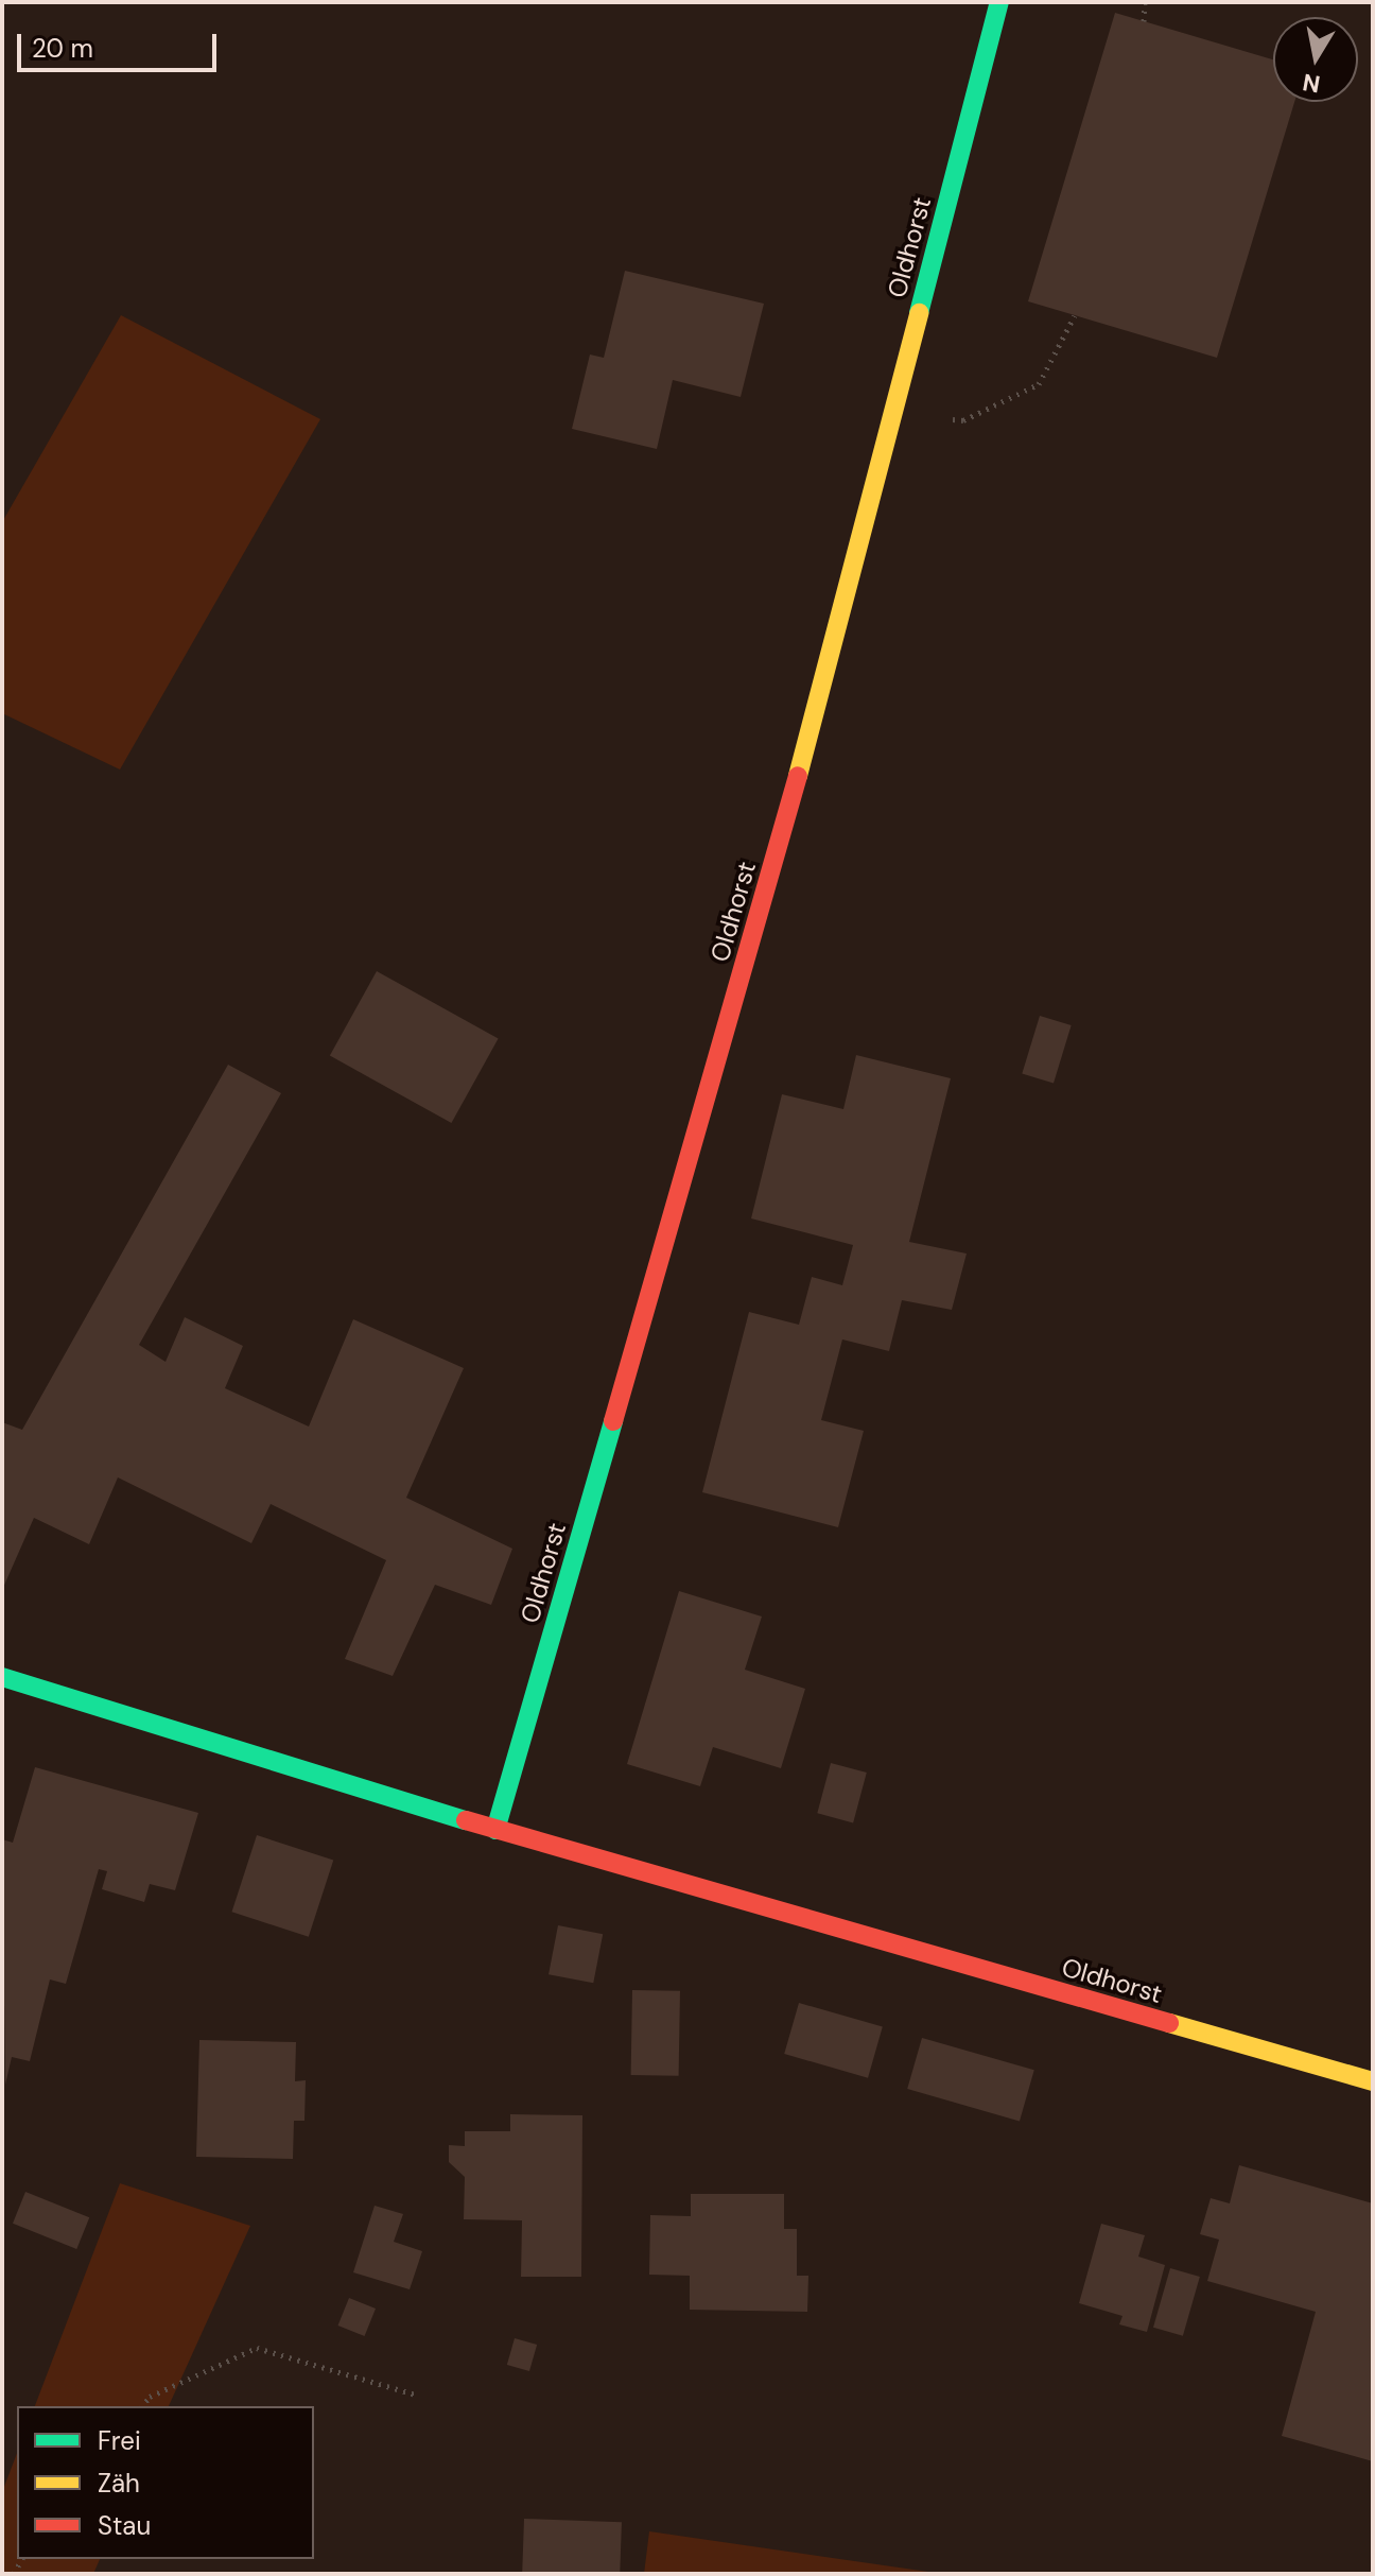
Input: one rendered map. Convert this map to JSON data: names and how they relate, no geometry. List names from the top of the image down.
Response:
{
  "streets": {
    "street": ["Oldhorst"]
  },
  "legend": ["Frei", "Zäh", "Stau"],
  "scale_bar": "20 m",
  "north": "bottom"
}
